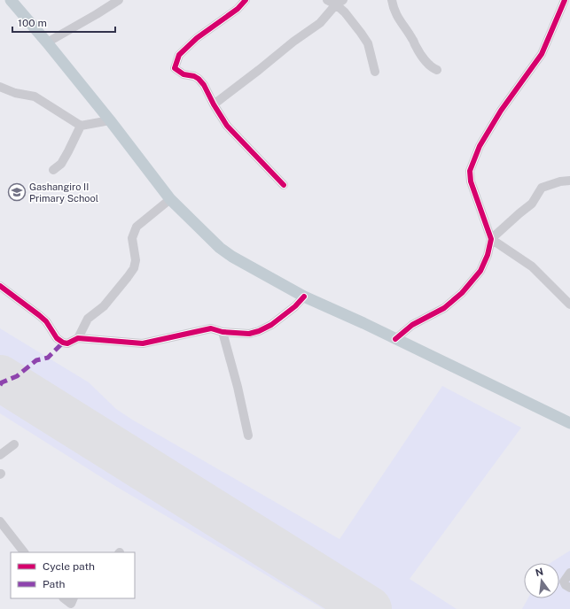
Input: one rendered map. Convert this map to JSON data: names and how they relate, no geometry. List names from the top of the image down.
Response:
{
  "places": {
    "school or university": ["Gashangiro II Primary School"]
  },
  "legend": ["Cycle path", "Path"],
  "scale_bar": "100 m",
  "north": "top"
}
